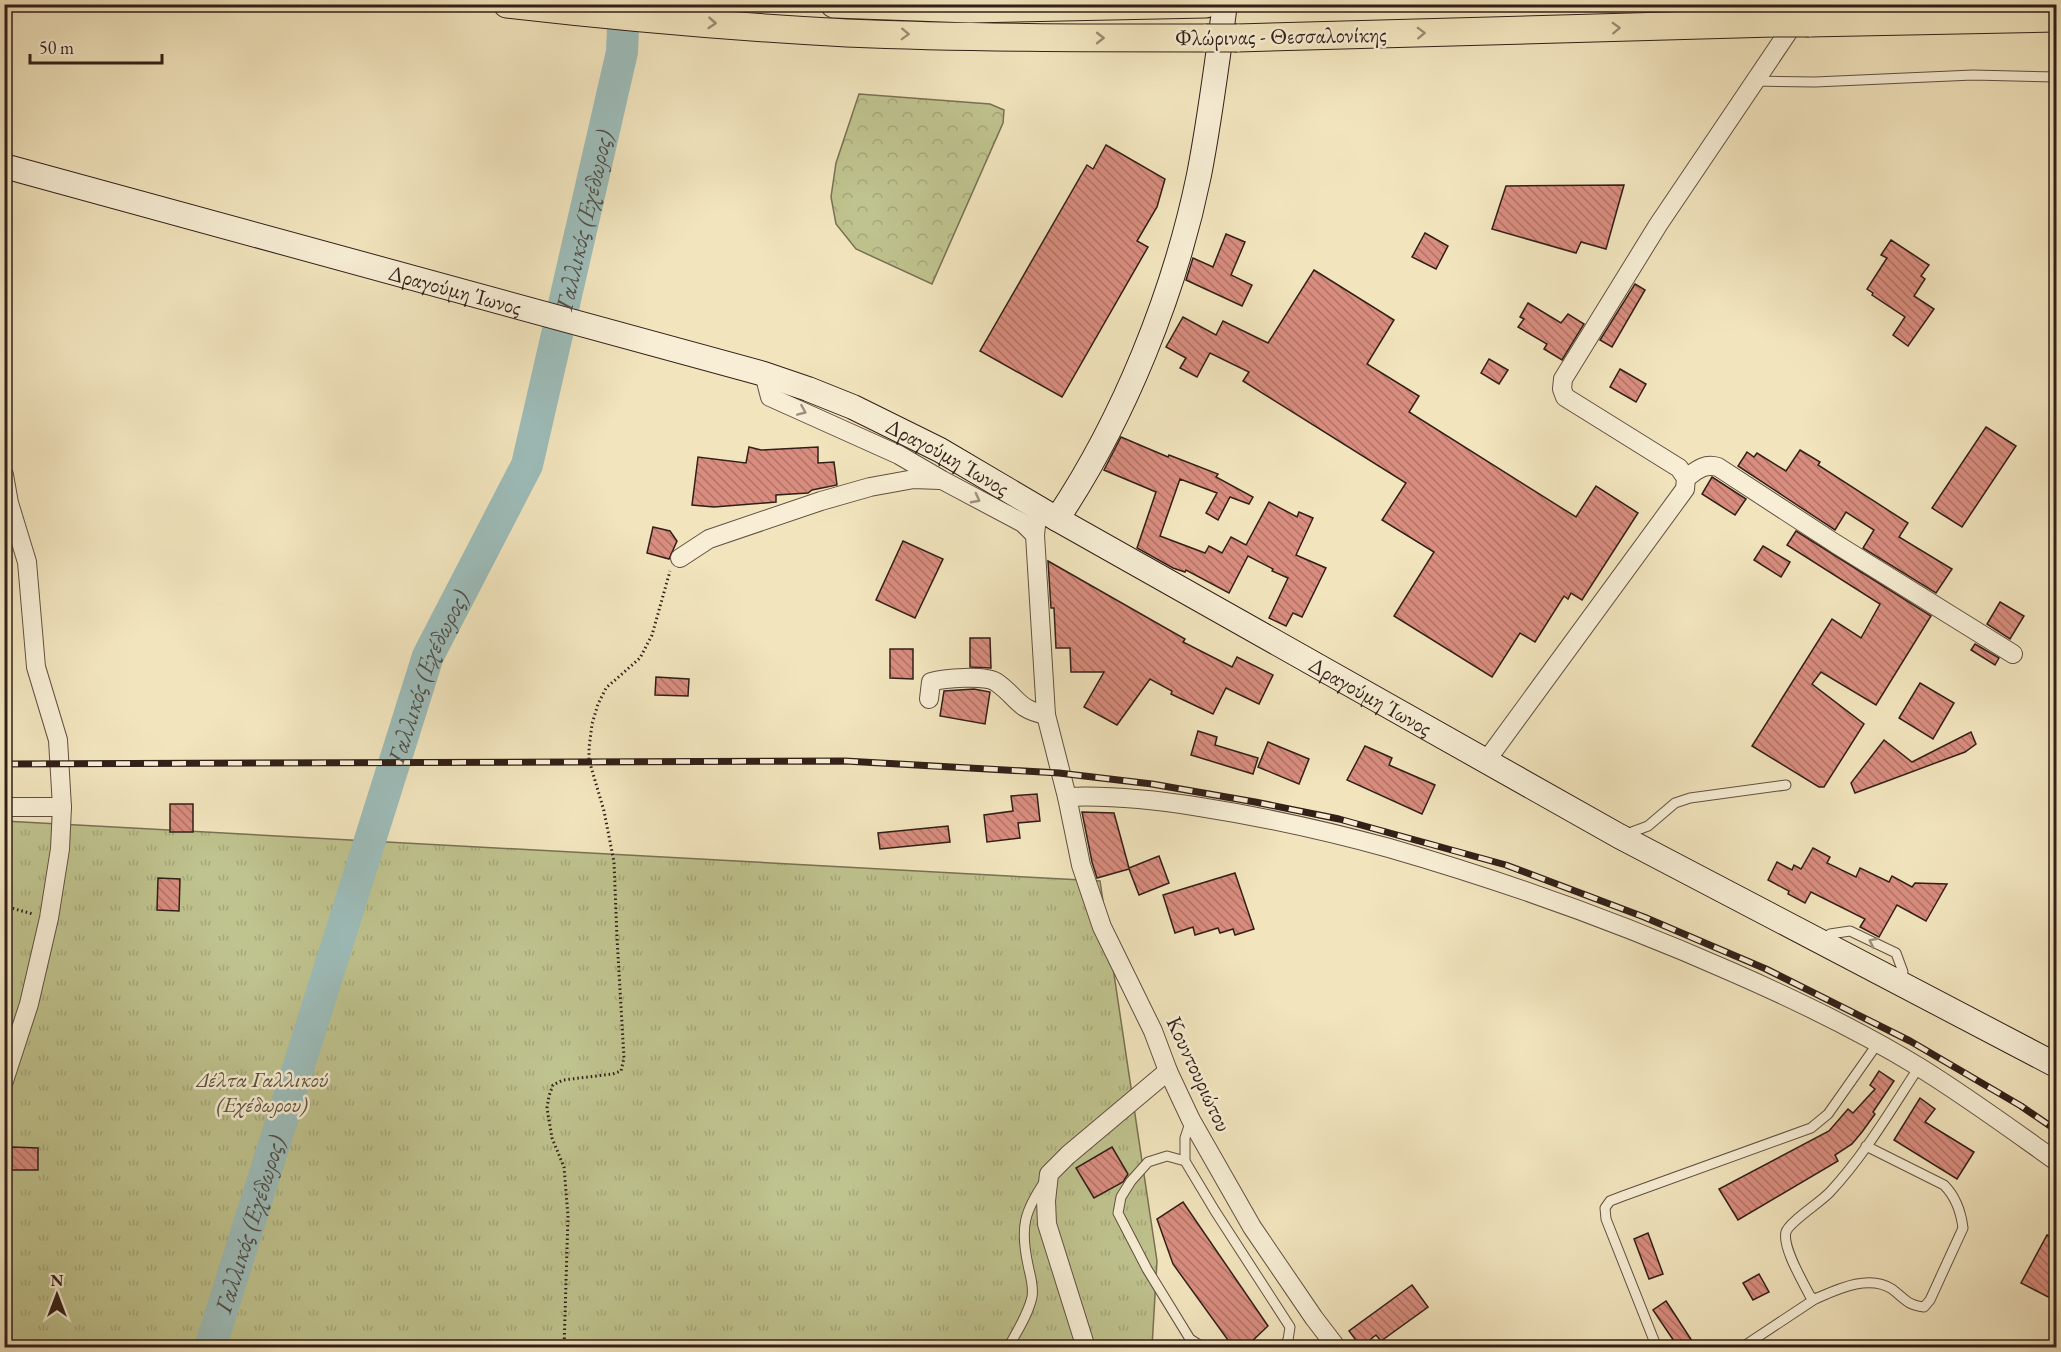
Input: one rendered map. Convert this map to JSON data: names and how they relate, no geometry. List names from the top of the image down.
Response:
{
  "streets": {
    "main road": ["Φλώρινας - Θεσσαλονίκης", "Δραγούμη Ίωνος"],
    "street": ["Κουντουριώτου"]
  },
  "crossings": [
    ["Δραγούμη Ίωνος", "Κουντουριώτου"]
  ],
  "one_way": ["Φλώρινας - Θεσσαλονίκης"],
  "water": ["Γαλλικός (Εχέδωρος)"],
  "parks": ["Δέλτα Γαλλικού (Εχέδωρου)"],
  "scale_bar": "50 m",
  "north": "top"
}
